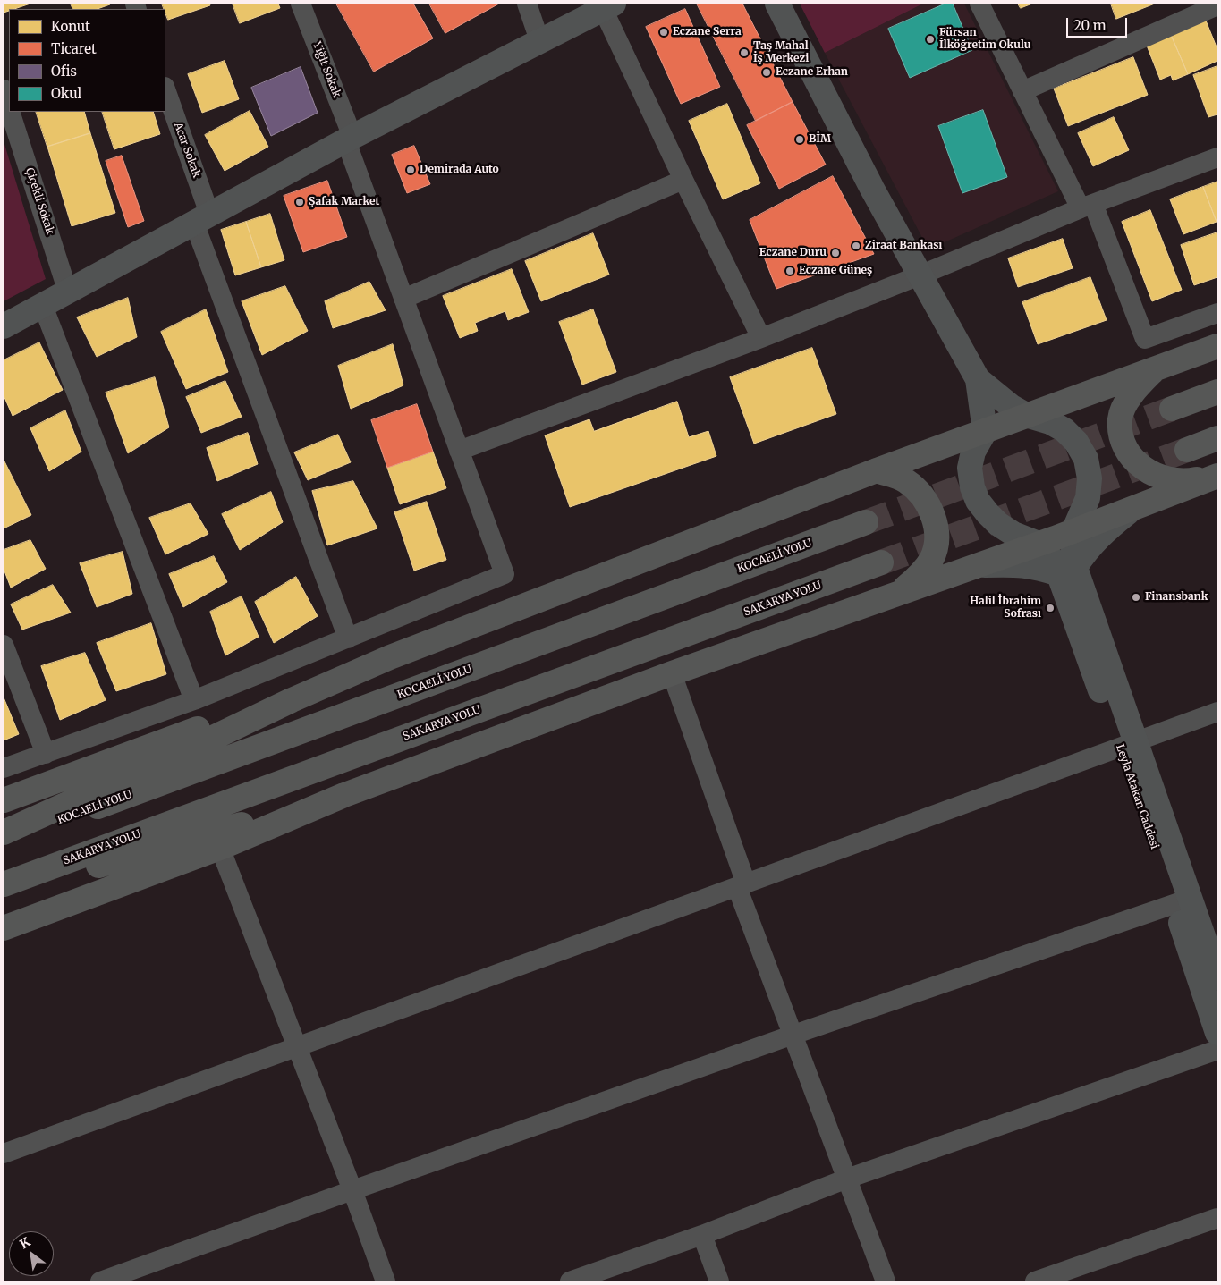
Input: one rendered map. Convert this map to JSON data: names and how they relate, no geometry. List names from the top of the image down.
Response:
{
  "streets": {
    "highway": ["KOCAELİ YOLU", "SAKARYA YOLU"],
    "main road": ["Leyla Atakan Caddesi"],
    "street": ["Yiğit Sokak", "Acar Sokak", "Çiçekli Sokak"]
  },
  "crossings": [
    ["Yiğit Sokak", "Acar Sokak"]
  ],
  "places": [
    "Eczane Serra",
    "Fürsan İlköğretim Okulu",
    "Taş Mahal İş Merkezi",
    "Eczane Erhan",
    "BİM",
    "Demirada Auto",
    "Şafak Market",
    "Ziraat Bankası",
    "Eczane Duru",
    "Eczane Güneş",
    "Finansbank",
    "Halil İbrahim Sofrası"
  ],
  "legend": [
    "Konut",
    "Ticaret",
    "Ofis",
    "Okul"
  ],
  "scale_bar": "20 m",
  "north": "top left"
}
